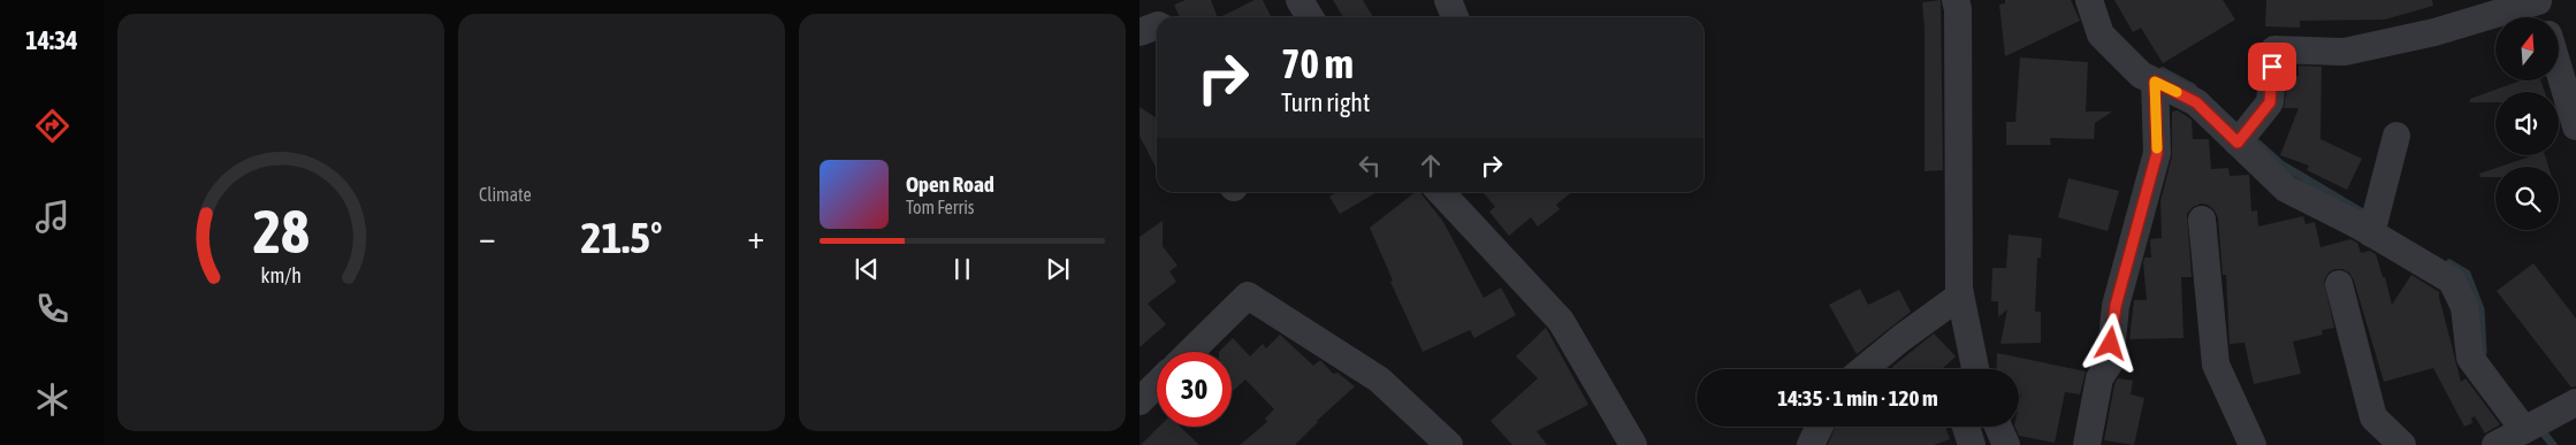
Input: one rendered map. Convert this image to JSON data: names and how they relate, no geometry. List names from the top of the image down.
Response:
{
  "north": "top",
  "page": {
    "tabs": "14:34",
    "tile": "Climate",
    "turn": ["70 m", "Turn right"],
    "song": ["Open Road", "Tom Ferris"],
    "heat": ["−", "21.5°", "+"],
    "limit": "30",
    "trip": "14:35 · 1 min · 120 m",
    "gauge": ["28", "km/h"]
  }
}
